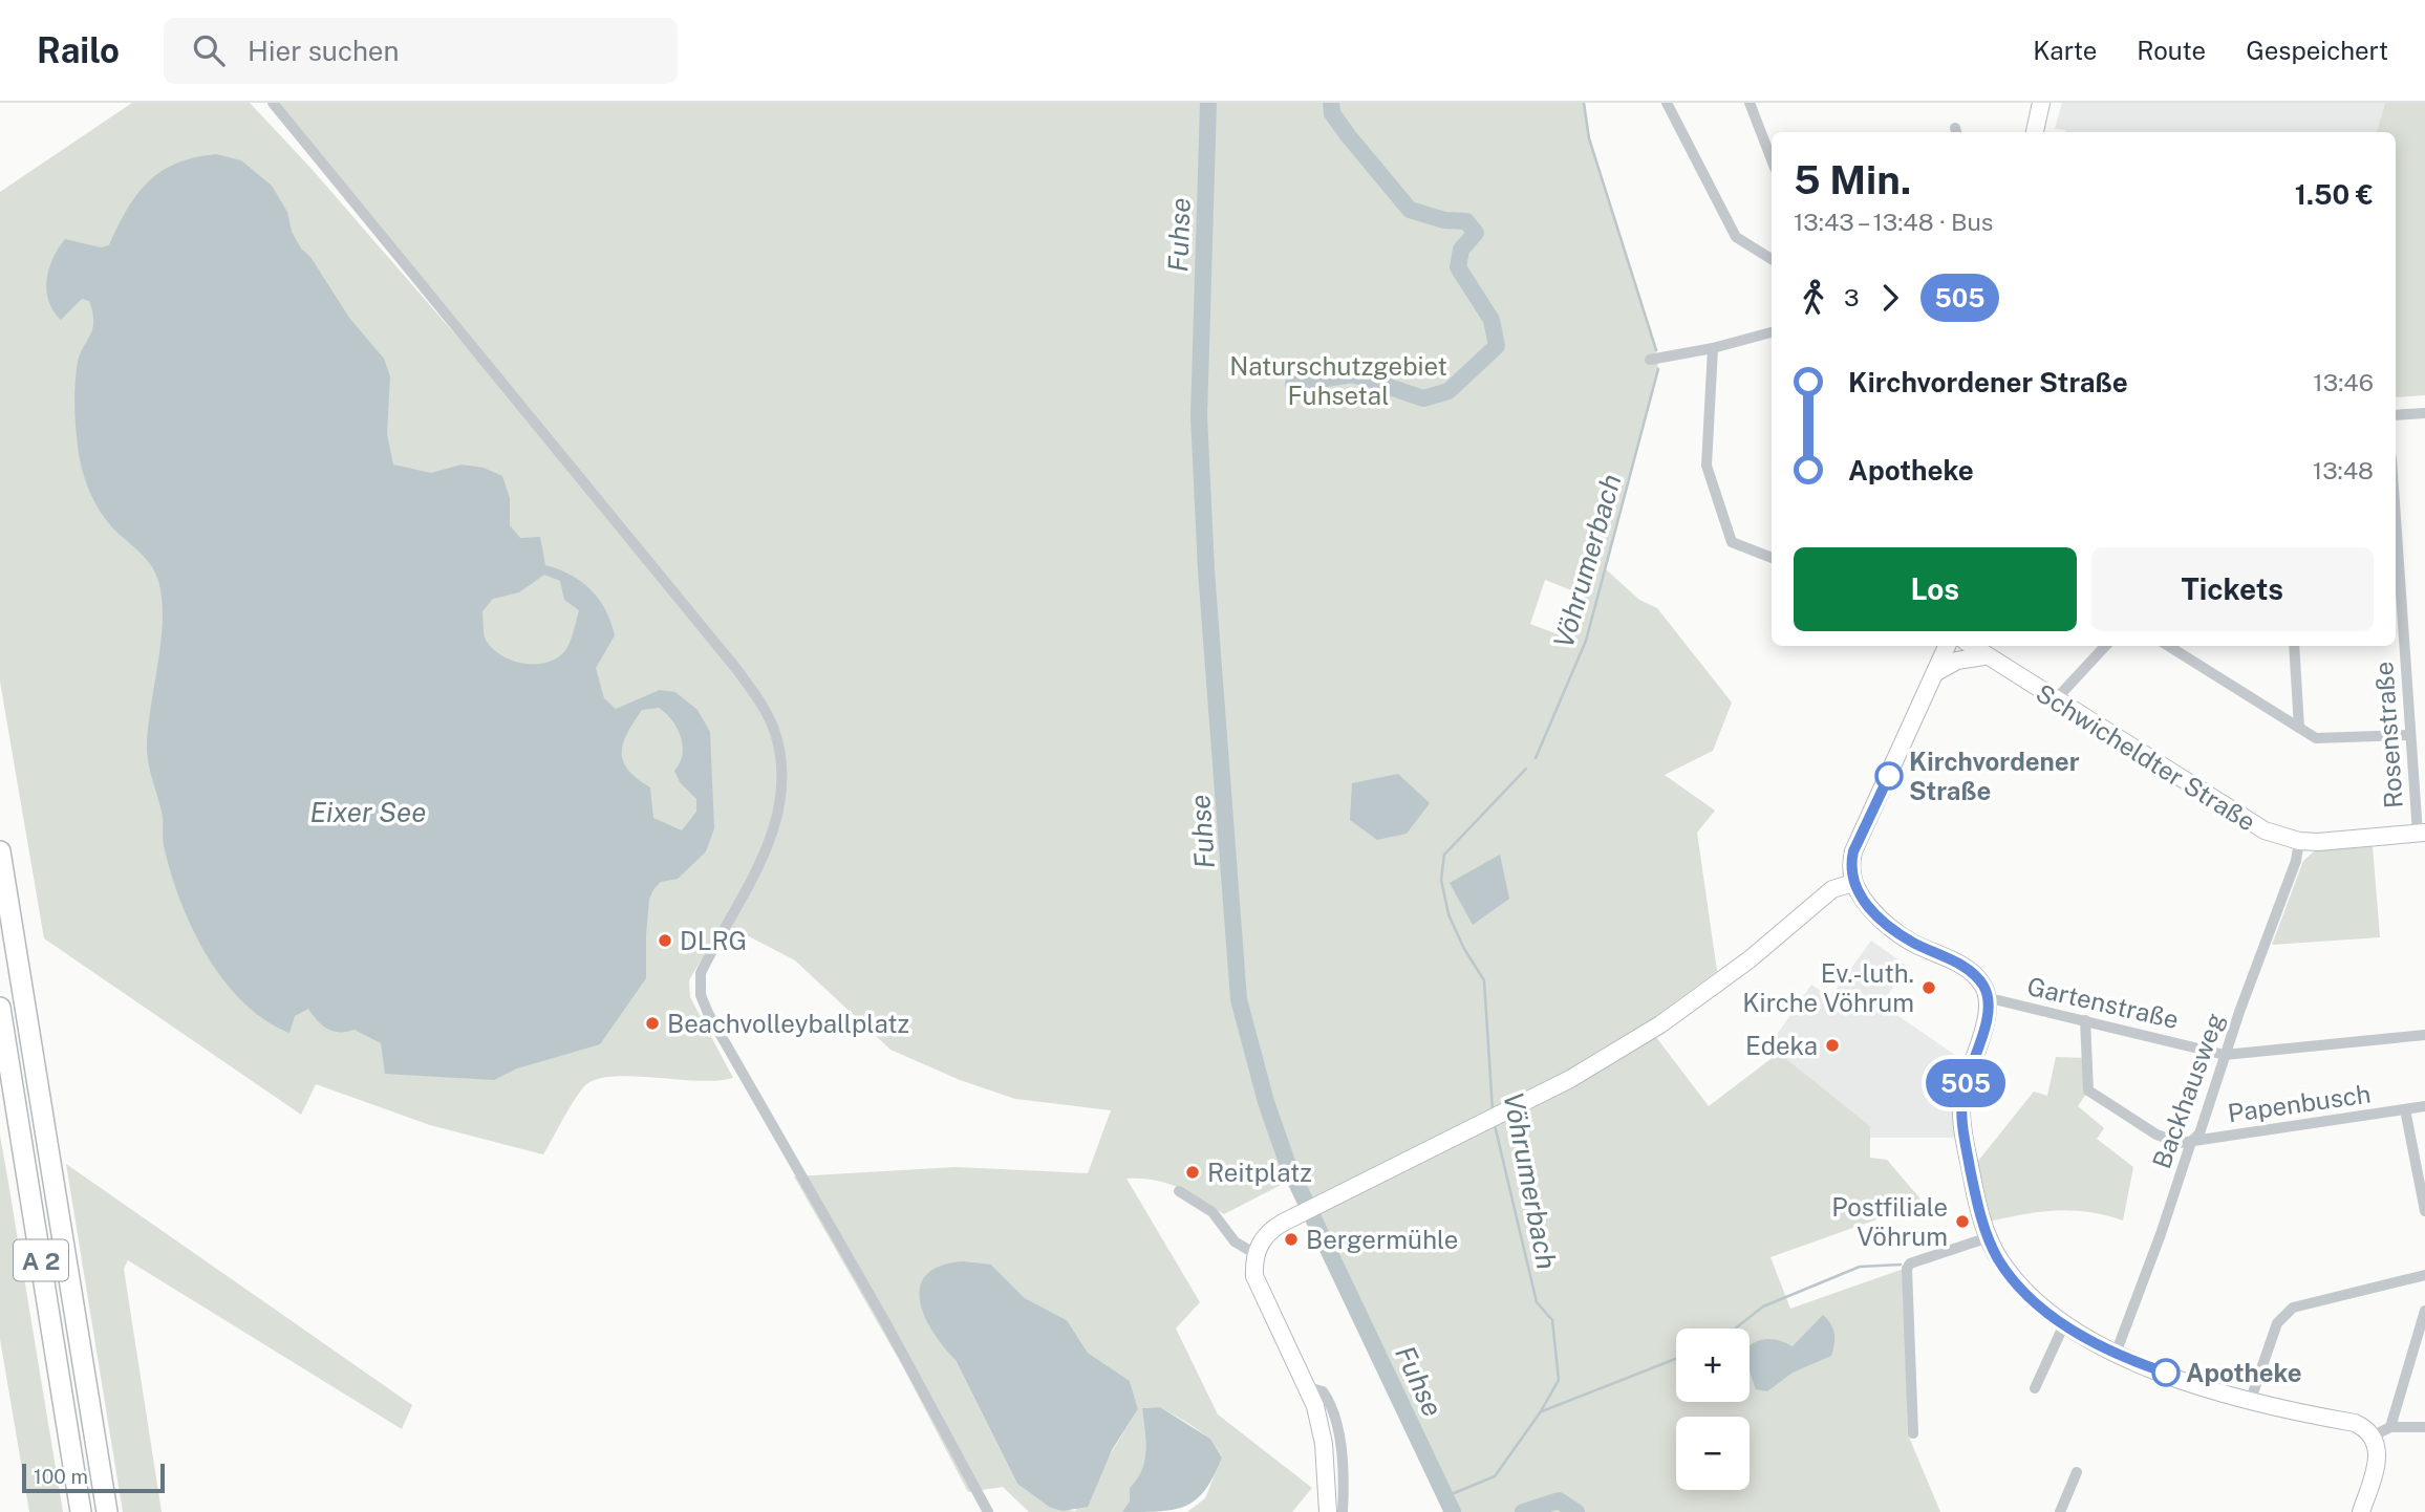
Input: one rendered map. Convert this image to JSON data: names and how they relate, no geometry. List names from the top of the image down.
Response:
{
  "streets": {
    "highway": ["A 2"],
    "street": [
      "Rosenstraße",
      "Schwicheldter Straße",
      "Gartenstraße",
      "Backhausweg",
      "Papenbusch"
    ]
  },
  "crossings": [
    ["Rosenstraße", "Schwicheldter Straße"],
    ["Schwicheldter Straße", "Backhausweg"],
    ["Gartenstraße", "Backhausweg"],
    ["Gartenstraße", "Papenbusch"],
    ["Backhausweg", "Papenbusch"]
  ],
  "water": ["Fuhse", "Vöhrumerbach", "Eixer See"],
  "parks": ["Naturschutzgebiet Fuhsetal"],
  "places": [
    "Kirchvordener Straße",
    "DLRG",
    "Ev.-luth. Kirche Vöhrum",
    "Beachvolleyballplatz",
    "Edeka",
    "Reitplatz",
    "Postfiliale Vöhrum",
    "Bergermühle",
    "Apotheke"
  ],
  "lines": ["bus line 505"],
  "scale_bar": "100 m",
  "page": {
    "header": "Railo",
    "search": "Hier suchen",
    "nav": ["Karte", "Route", "Gespeichert"],
    "on_map": "505",
    "heading": ["5 Min.", "13:43 – 13:48 · Bus", "1.50 €"],
    "legs": ["3", "505"],
    "list": [
      {
        "name": "Kirchvordener Straße",
        "value": "13:46"
      },
      {
        "name": "Apotheke",
        "value": "13:48"
      }
    ],
    "buttons": ["Los", "Tickets"],
    "map_buttons": ["+", "−"],
    "scale": "100 m"
  }
}
